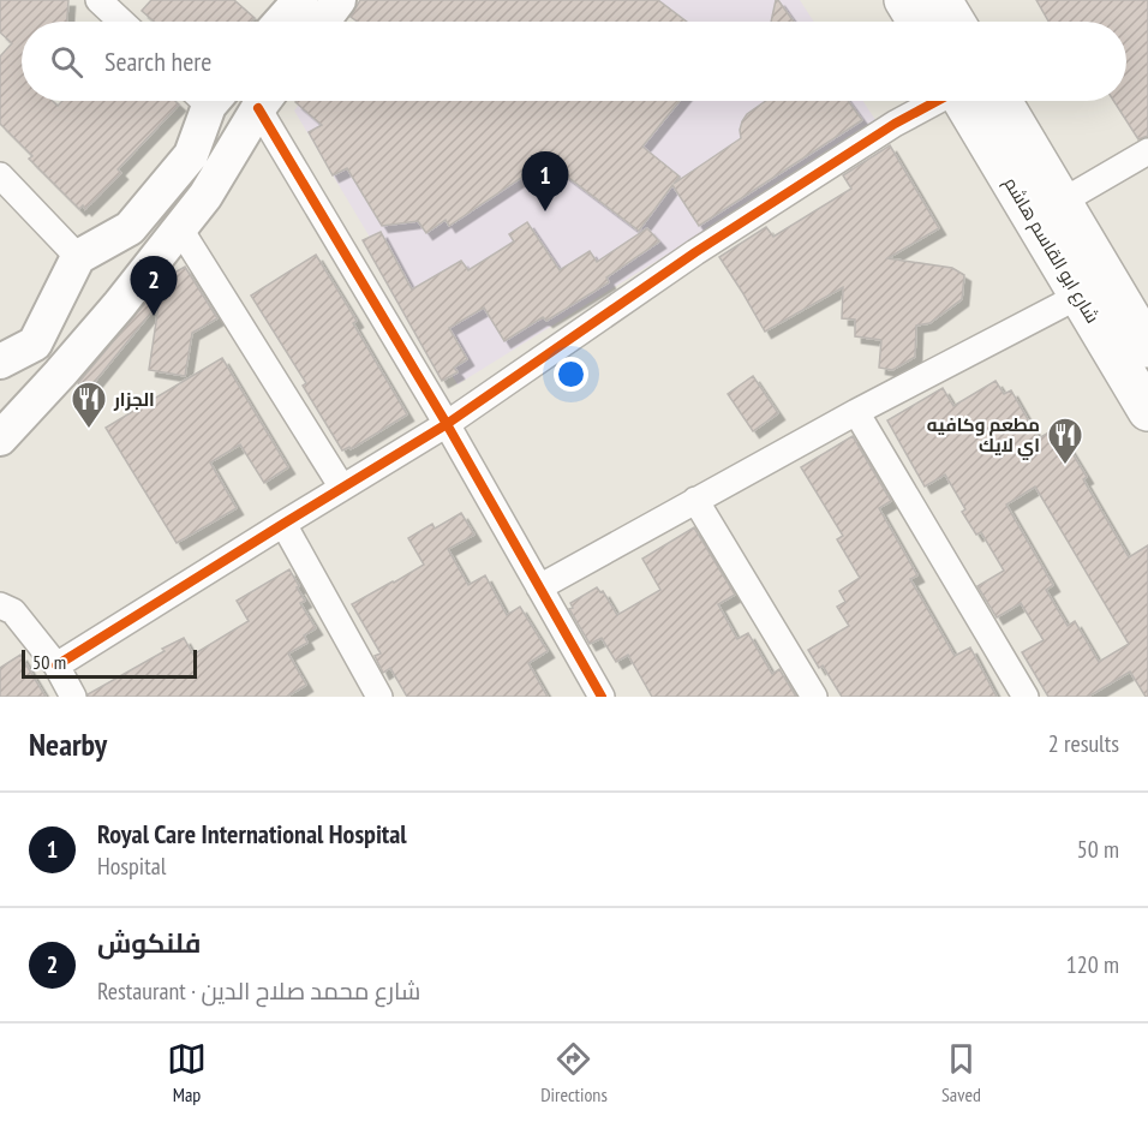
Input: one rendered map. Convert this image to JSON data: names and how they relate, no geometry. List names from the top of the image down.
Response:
{
  "streets": {
    "main road": ["شارع ابو القاسم هاشم"]
  },
  "places": {
    "restaurant": ["الجزار", "مطعم وكافيه اي لايك"]
  },
  "scale_bar": "50 m",
  "page": {
    "search": "Search here",
    "pins": ["1", "2"],
    "scale": "50 m",
    "heading": ["Nearby", "2 results"],
    "list": [
      {
        "mark": "1",
        "name": "Royal Care International Hospital",
        "note": "Hospital",
        "value": "50 m"
      },
      {
        "mark": "2",
        "name": "فلنكوش",
        "note": "Restaurant · شارع محمد صلاح الدين",
        "value": "120 m"
      }
    ],
    "nav": ["Map", "Directions", "Saved"]
  }
}
